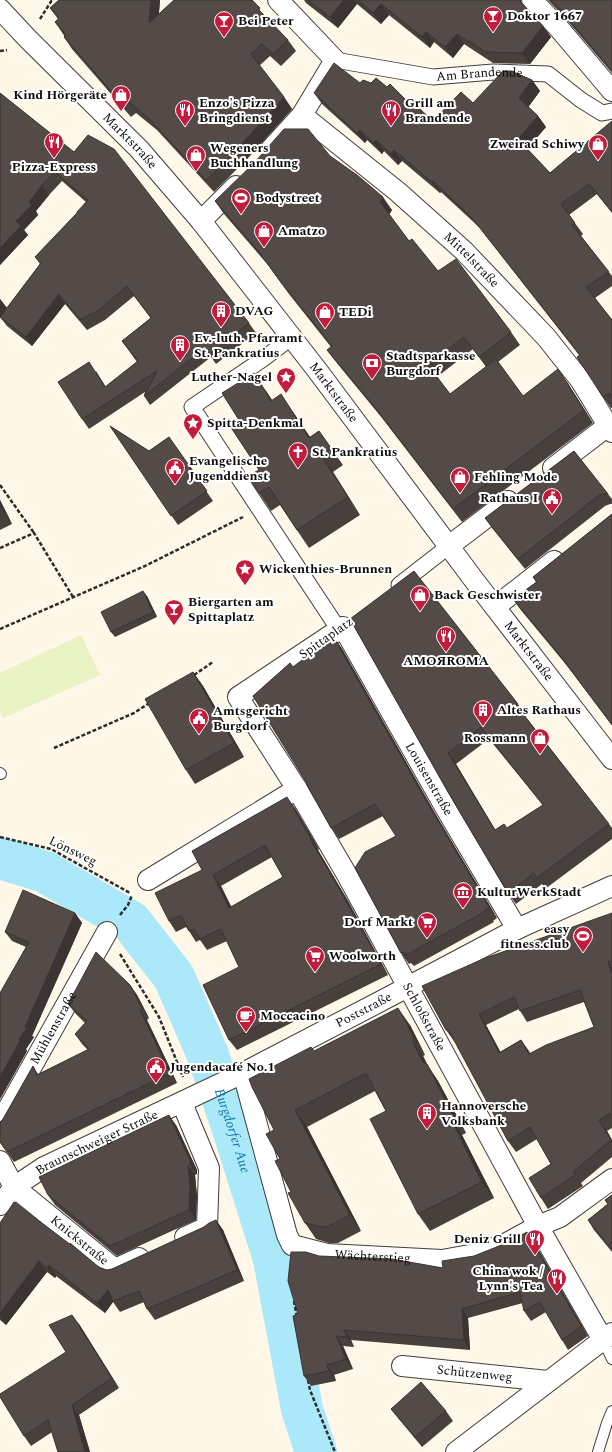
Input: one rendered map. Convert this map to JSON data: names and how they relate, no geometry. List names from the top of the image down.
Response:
{
  "streets": {
    "street": [
      "Am Brandende",
      "Marktstraße",
      "Mittelstraße",
      "Spittaplatz",
      "Louisenstraße",
      "Poststraße",
      "Schloßstraße",
      "Mühlenstraße",
      "Braunschweiger Straße",
      "Knickstraße",
      "Wächterstieg",
      "Schützenweg"
    ],
    "path": ["Lönsweg"]
  },
  "crossings": [
    ["Spittaplatz", "Louisenstraße"],
    ["Spittaplatz", "Schloßstraße"],
    ["Louisenstraße", "Poststraße"],
    ["Poststraße", "Schloßstraße"],
    ["Poststraße", "Braunschweiger Straße"],
    ["Poststraße", "Knickstraße"],
    ["Poststraße", "Wächterstieg"],
    ["Schloßstraße", "Wächterstieg"],
    ["Schloßstraße", "Schützenweg"],
    ["Braunschweiger Straße", "Knickstraße"]
  ],
  "water": ["Burgdorfer Aue"],
  "places": {
    "bar": ["Doktor 1667", "Bei Peter", "Biergarten am Spittaplatz"],
    "shop": [
      "Kind Hörgeräte",
      "Zweirad Schiwy",
      "Wegeners Buchhandlung",
      "Amatzo",
      "TEDi",
      "Fehling Mode",
      "Back Geschwister",
      "Rossmann"
    ],
    "restaurant": [
      "Enzo's Pizza Bringdienst",
      "Grill am Brandende",
      "Pizza-Express",
      "AMOЯROMA",
      "Deniz Grill",
      "China wok / Lynn's Tea"
    ],
    "sports": ["Bodystreet", "easy fitness.club"],
    "building": [
      "DVAG",
      "Ev.-luth. Pfarramt St. Pankratius",
      "Altes Rathaus",
      "Hannoversche Volksbank"
    ],
    "bank": ["Stadtsparkasse Burgdorf"],
    "place": ["Luther-Nagel", "Spitta-Denkmal", "Wickenthies-Brunnen"],
    "church": ["St. Pankratius"],
    "public building": [
      "Evangelische Jugenddienst",
      "Rathaus I",
      "Amtsgericht Burgdorf",
      "Jugendacafé No.1"
    ],
    "museum": ["KulturWerkStadt"],
    "supermarket": ["Dorf Markt", "Woolworth"],
    "cafe": ["Moccacino"]
  }
}
